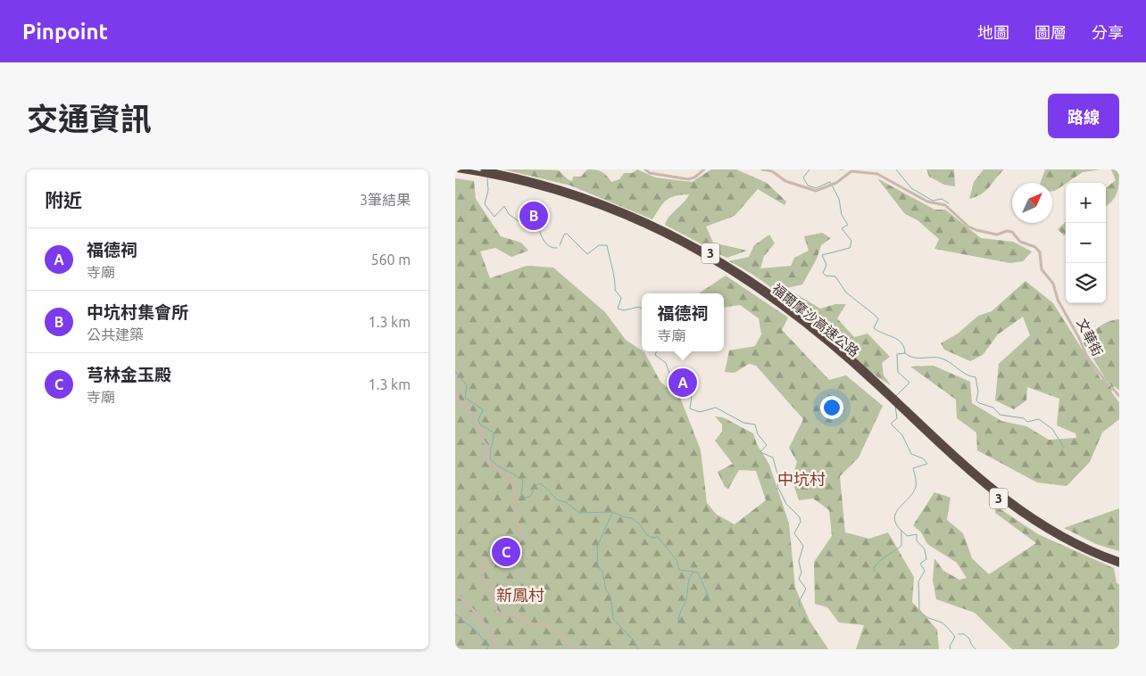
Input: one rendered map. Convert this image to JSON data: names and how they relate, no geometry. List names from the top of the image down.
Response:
{
  "streets": {
    "highway": ["3", "福爾摩沙高速公路"],
    "street": ["文華街"]
  },
  "districts": ["中坑村", "新鳳村"],
  "north": "top right",
  "page": {
    "header": "Pinpoint",
    "nav": ["地圖", "圖層", "分享"],
    "title": "交通資訊",
    "buttons": "路線",
    "heading": ["附近", "3筆結果"],
    "map_buttons": ["+", "−"],
    "pins": ["B", "A", "C"],
    "list": [
      {
        "mark": "A",
        "name": "福德祠",
        "note": "寺廟",
        "value": "560 m"
      },
      {
        "mark": "B",
        "name": "中坑村集會所",
        "note": "公共建築",
        "value": "1.3 km"
      },
      {
        "mark": "C",
        "name": "芎林金玉殿",
        "note": "寺廟",
        "value": "1.3 km"
      }
    ],
    "popup": ["福德祠", "寺廟"]
  }
}
